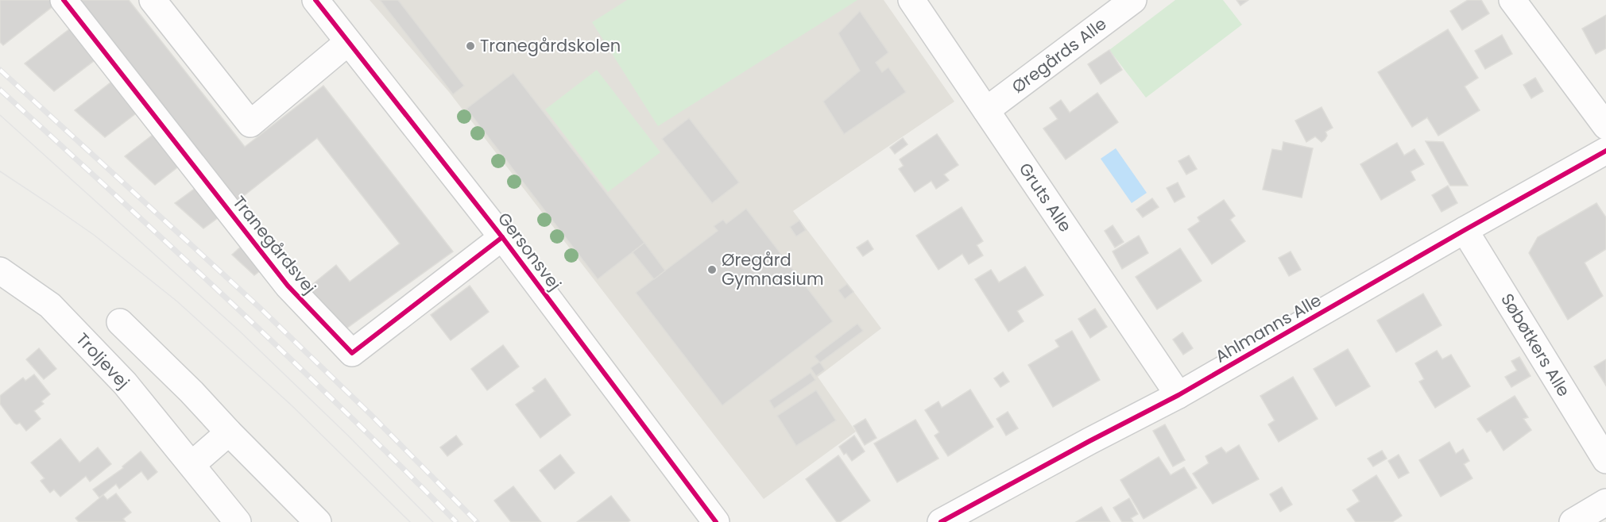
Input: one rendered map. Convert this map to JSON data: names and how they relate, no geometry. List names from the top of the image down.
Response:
{
  "streets": {
    "street": [
      "Øregårds Alle",
      "Gruts Alle",
      "Tranegårdsvej",
      "Gersonsvej",
      "Ahlmanns Alle",
      "Søbøtkers Alle",
      "Troljevej"
    ]
  },
  "crossings": [
    ["Øregårds Alle", "Gruts Alle"],
    ["Gruts Alle", "Ahlmanns Alle"],
    ["Tranegårdsvej", "Gersonsvej"],
    ["Ahlmanns Alle", "Søbøtkers Alle"]
  ],
  "places": ["Tranegårdskolen", "Øregård Gymnasium"]
}
